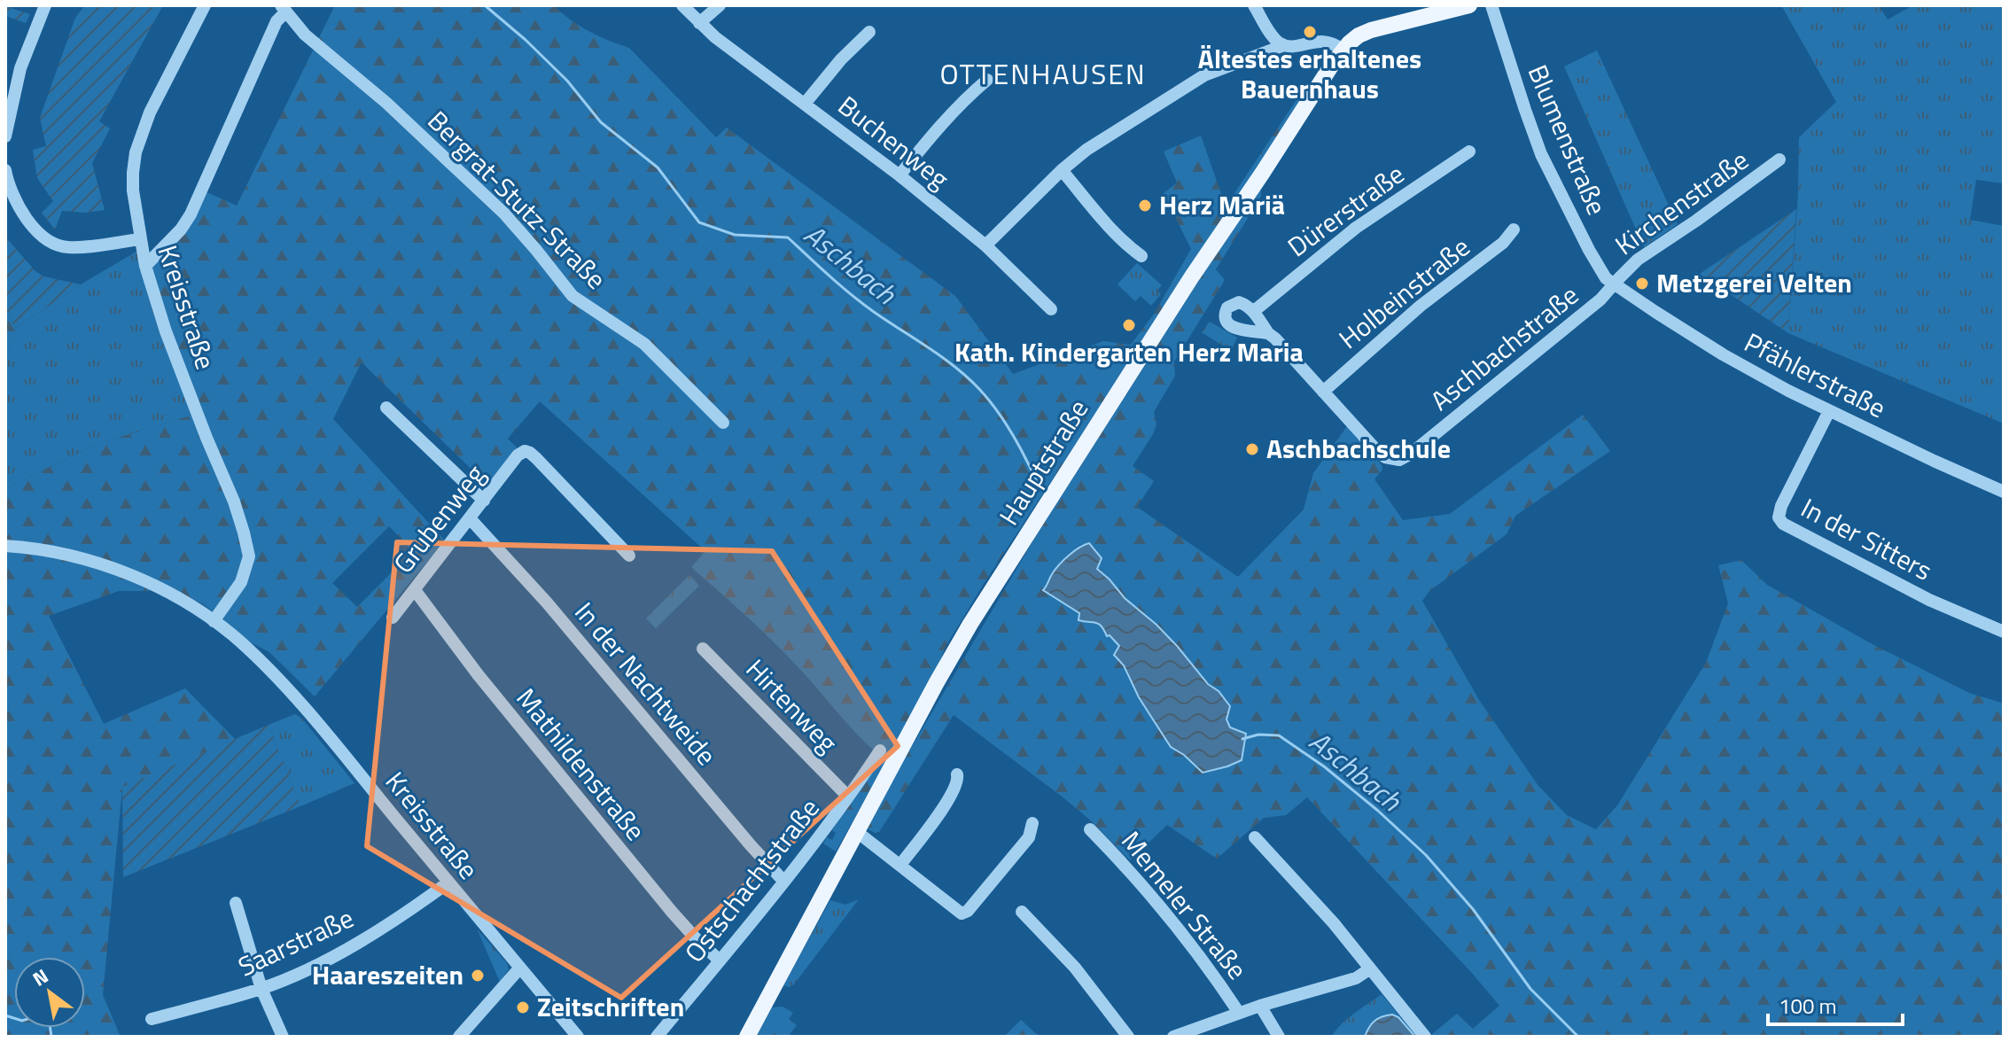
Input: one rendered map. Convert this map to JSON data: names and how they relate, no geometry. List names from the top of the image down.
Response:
{
  "streets": {
    "main road": ["Hauptstraße"],
    "street": [
      "Blumenstraße",
      "Buchenweg",
      "Bergrat-Stutz-Straße",
      "Kirchenstraße",
      "Dürerstraße",
      "Holbeinstraße",
      "Kreisstraße",
      "Aschbachstraße",
      "Pfählerstraße",
      "Grubenweg",
      "In der Sitters",
      "In der Nachtweide",
      "Hirtenweg",
      "Mathildenstraße",
      "Ostschachtstraße",
      "Memeler Straße",
      "Saarstraße"
    ]
  },
  "crossings": [
    ["Blumenstraße", "Kirchenstraße"],
    ["Blumenstraße", "Aschbachstraße"],
    ["Blumenstraße", "Pfählerstraße"],
    ["Kirchenstraße", "Aschbachstraße"],
    ["Kirchenstraße", "Pfählerstraße"],
    ["Dürerstraße", "Aschbachstraße"],
    ["Holbeinstraße", "Aschbachstraße"],
    ["Kreisstraße", "Saarstraße"],
    ["Aschbachstraße", "Pfählerstraße"],
    ["Pfählerstraße", "In der Sitters"],
    ["Grubenweg", "In der Nachtweide"],
    ["Grubenweg", "Mathildenstraße"],
    ["In der Nachtweide", "Ostschachtstraße"],
    ["Hirtenweg", "Ostschachtstraße"],
    ["Mathildenstraße", "Ostschachtstraße"]
  ],
  "districts": ["OTTENHAUSEN"],
  "water": ["Aschbach"],
  "places": [
    "Ältestes erhaltenes Bauernhaus",
    "Herz Mariä",
    "Metzgerei Velten",
    "Kath. Kindergarten Herz Maria",
    "Aschbachschule",
    "Haareszeiten",
    "Zeitschriften"
  ],
  "scale_bar": "100 m",
  "north": "top left"
}
